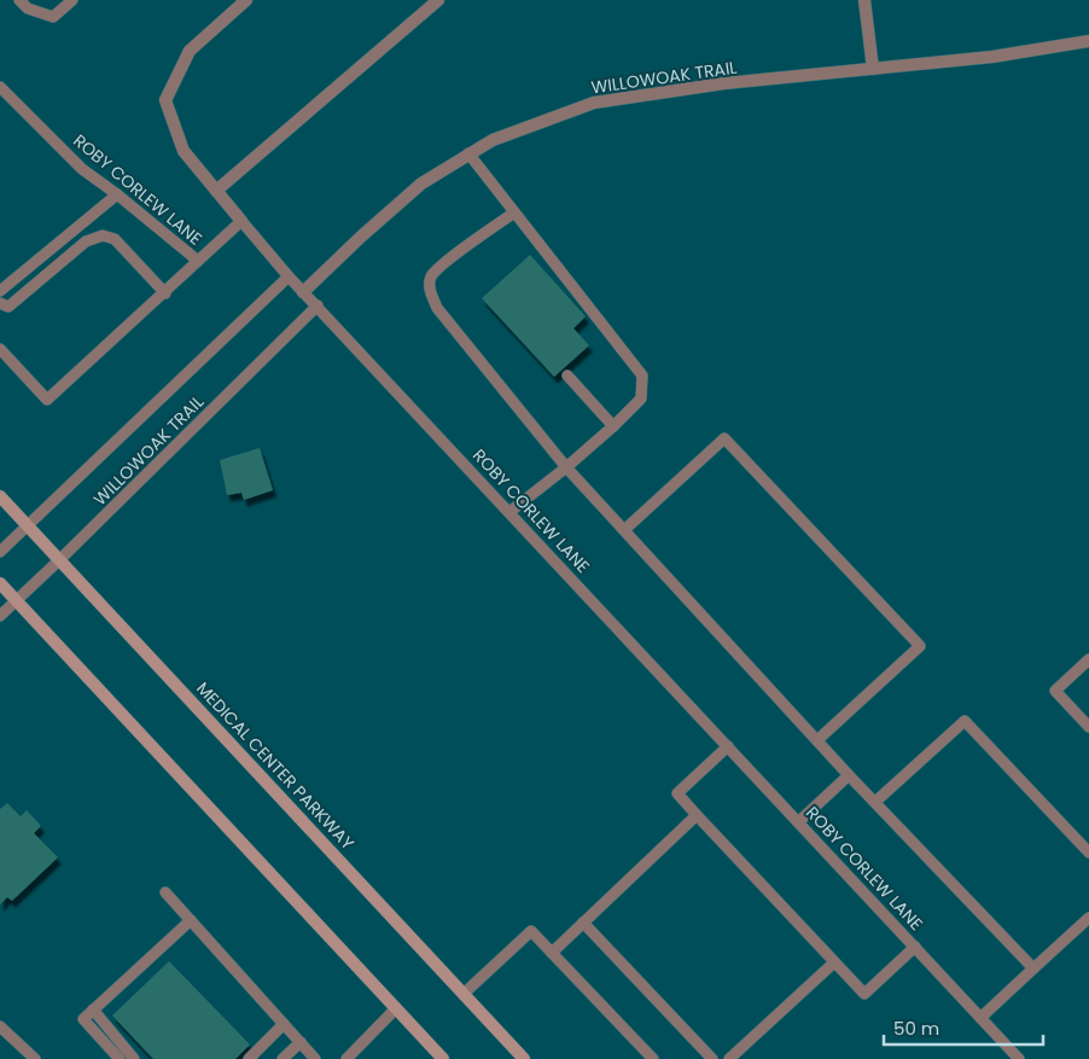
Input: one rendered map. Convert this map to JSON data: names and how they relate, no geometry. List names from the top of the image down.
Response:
{
  "streets": {
    "main road": ["MEDICAL CENTER PARKWAY"],
    "street": ["WILLOWOAK TRAIL"],
    "lane": ["ROBY CORLEW LANE"]
  },
  "crossings": [
    ["WILLOWOAK TRAIL", "ROBY CORLEW LANE"],
    ["WILLOWOAK TRAIL", "MEDICAL CENTER PARKWAY"]
  ],
  "scale_bar": "50 m"
}
